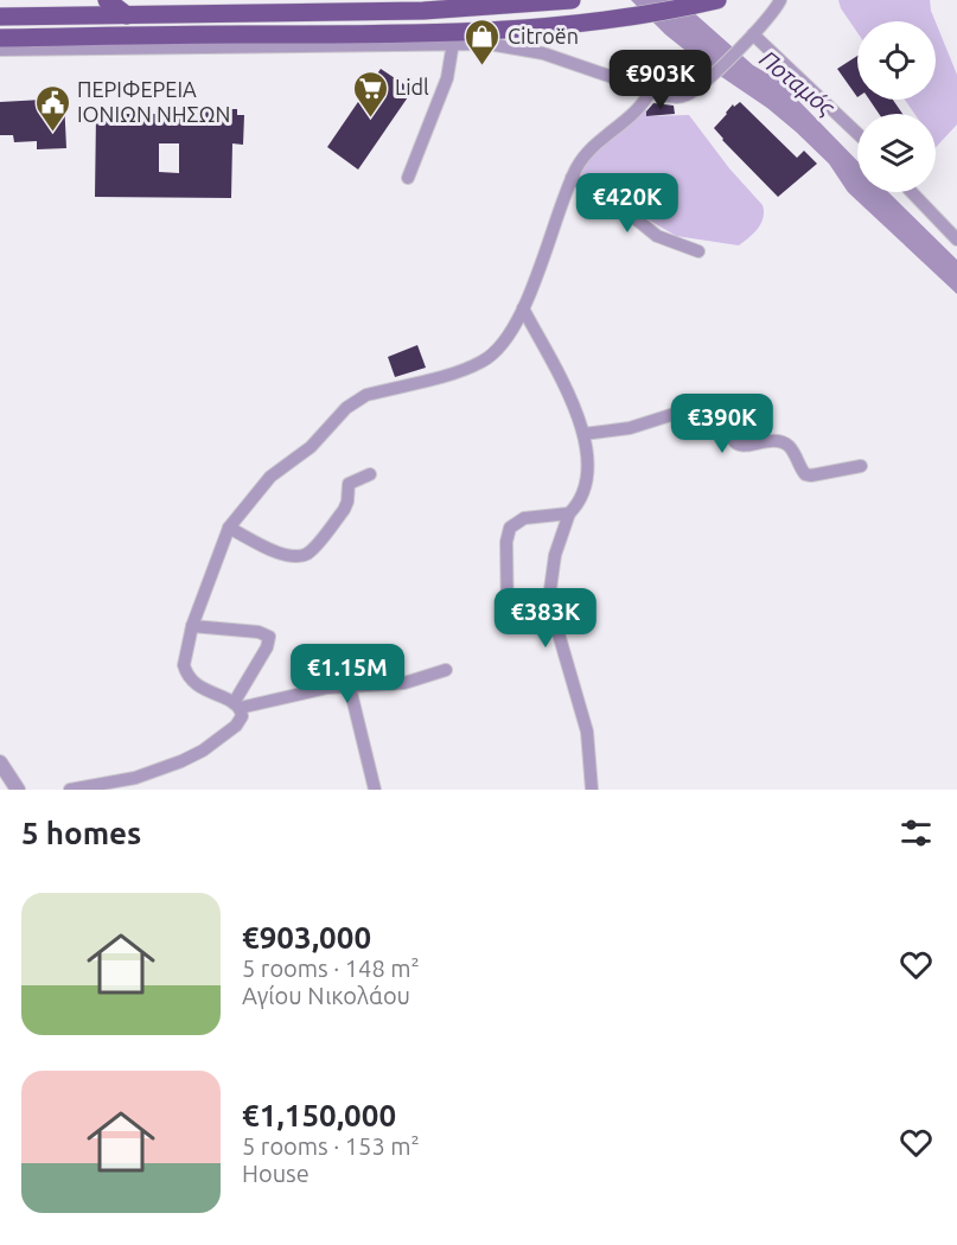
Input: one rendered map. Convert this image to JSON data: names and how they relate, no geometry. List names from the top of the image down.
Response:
{
  "water": ["Ποταμός"],
  "places": {
    "shop": ["Citroën"],
    "supermarket": ["Lidl"],
    "public building": ["ΠΕΡΙΦΕΡΕΙΑ ΙΟΝΙΩΝ ΝΗΣΩΝ"]
  },
  "page": {
    "price": [
      "€903K",
      "€420K",
      "€390K",
      "€383K",
      "€1.15M"
    ],
    "heading": "5 homes",
    "list": [
      {
        "name": "€903,000",
        "note": "5 rooms · 148 m² · Αγίου Νικολάου"
      },
      {
        "name": "€1,150,000",
        "note": "5 rooms · 153 m² · House"
      }
    ]
  }
}
